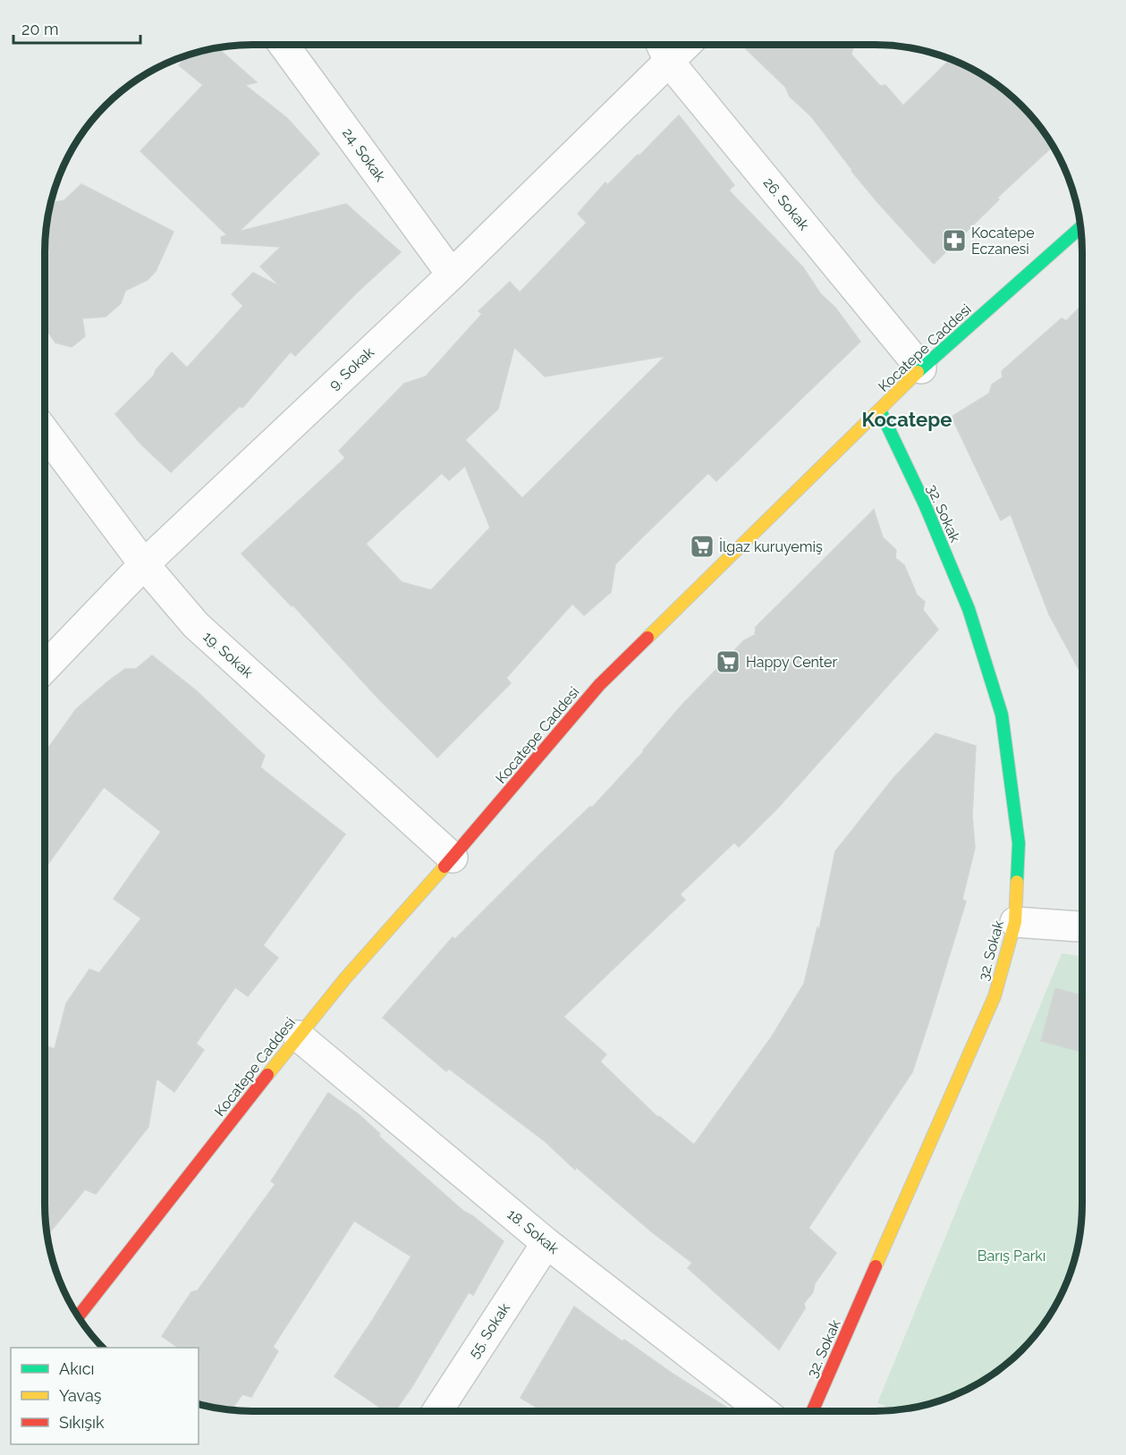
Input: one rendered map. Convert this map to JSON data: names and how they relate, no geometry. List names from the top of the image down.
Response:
{
  "streets": {
    "street": [
      "24. Sokak",
      "26. Sokak",
      "Kocatepe Caddesi",
      "9. Sokak",
      "32. Sokak",
      "19. Sokak",
      "18. Sokak",
      "55. Sokak"
    ]
  },
  "crossings": [
    ["24. Sokak", "9. Sokak"],
    ["26. Sokak", "Kocatepe Caddesi"],
    ["26. Sokak", "9. Sokak"],
    ["Kocatepe Caddesi", "32. Sokak"],
    ["Kocatepe Caddesi", "19. Sokak"],
    ["Kocatepe Caddesi", "18. Sokak"],
    ["9. Sokak", "19. Sokak"],
    ["18. Sokak", "55. Sokak"]
  ],
  "districts": ["Kocatepe"],
  "parks": ["Barış Parkı"],
  "places": {
    "pharmacy": ["Kocatepe Eczanesi"],
    "supermarket": ["İlgaz kuruyemiş", "Happy Center"]
  },
  "legend": ["Akıcı", "Yavaş", "Sıkışık"],
  "scale_bar": "20 m"
}
